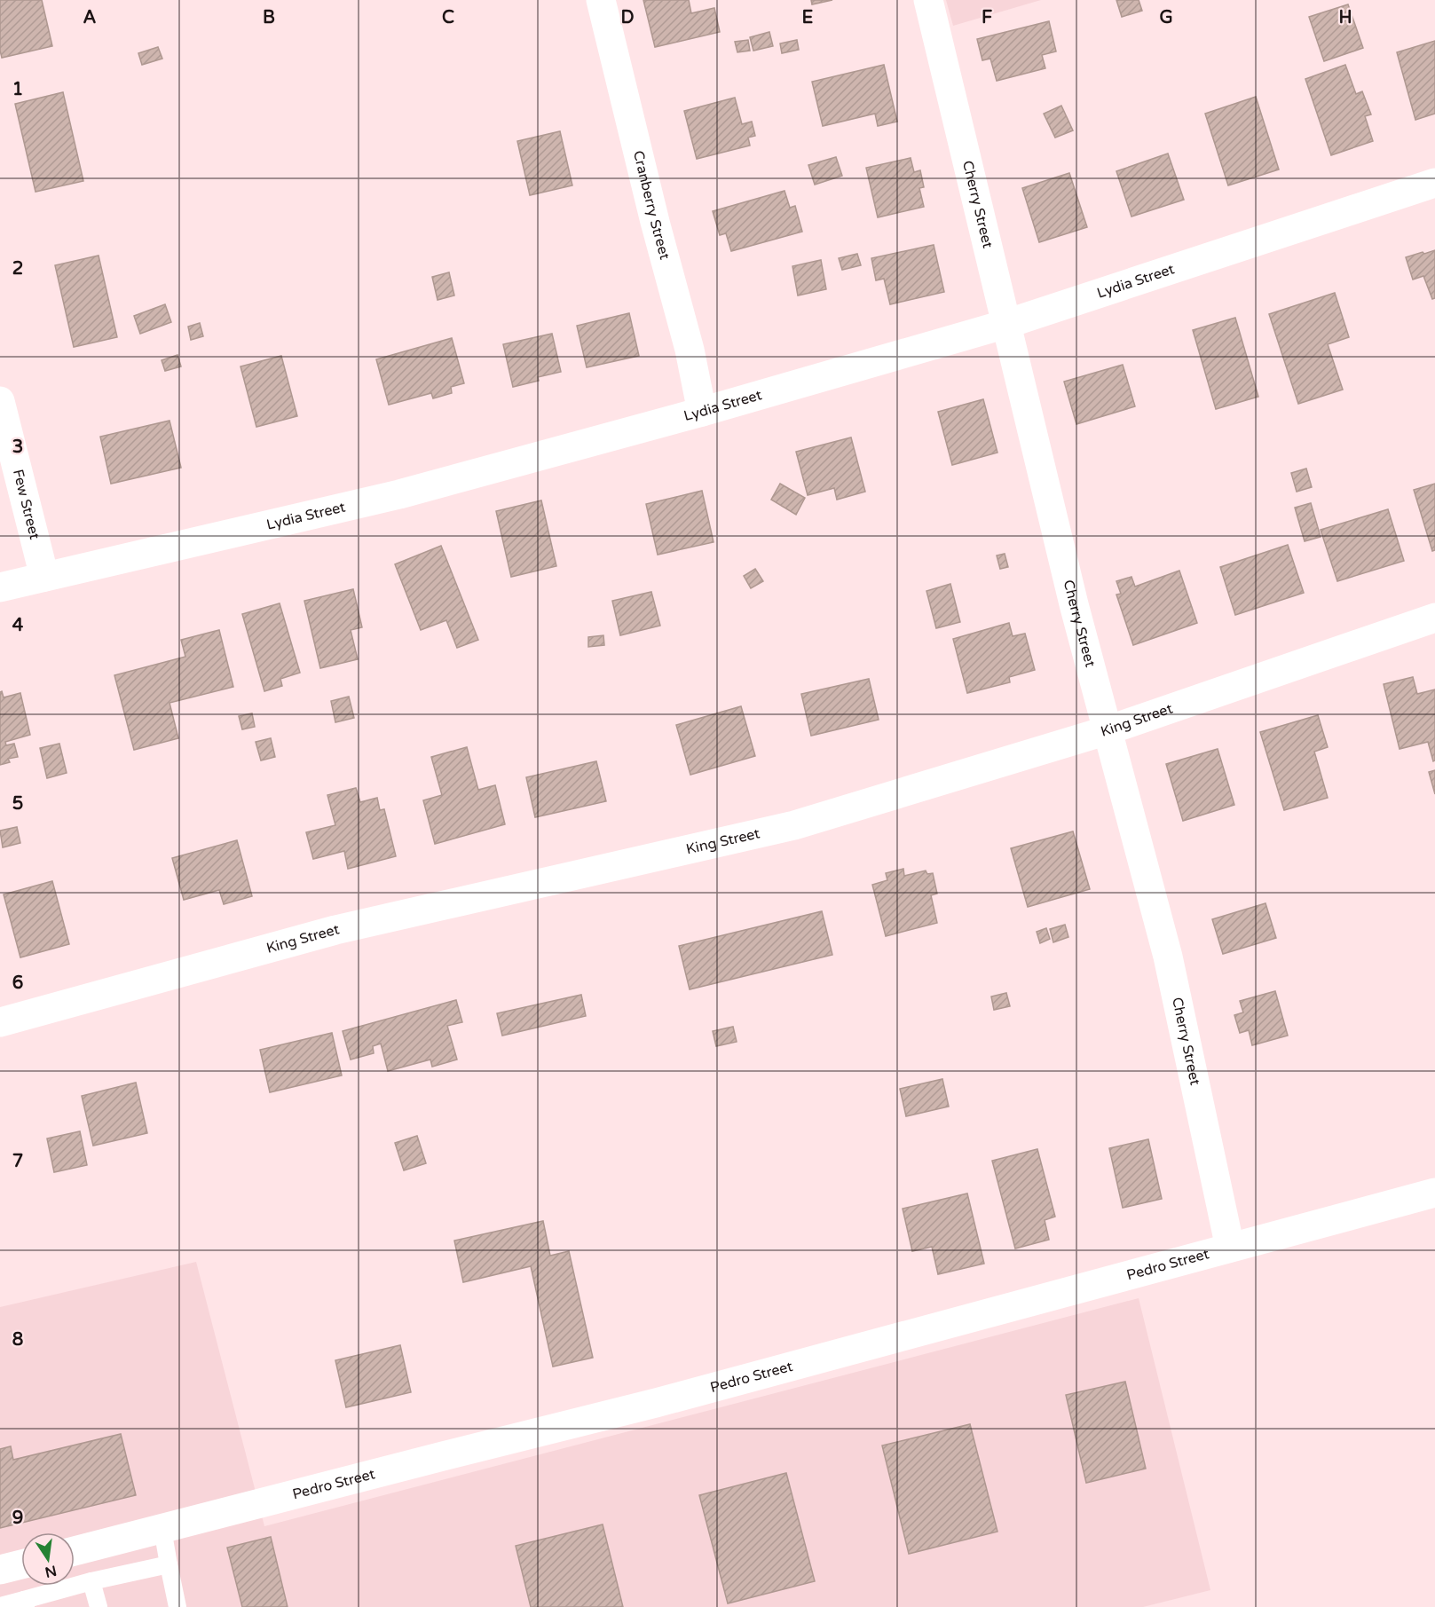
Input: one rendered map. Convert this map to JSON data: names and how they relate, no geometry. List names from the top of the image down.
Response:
{
  "streets": {
    "street": [
      "Cherry Street",
      "Cranberry Street",
      "Lydia Street",
      "Few Street",
      "King Street",
      "Pedro Street"
    ]
  },
  "crossings": [
    ["Cherry Street", "Lydia Street"],
    ["Cherry Street", "King Street"],
    ["Cherry Street", "Pedro Street"],
    ["Cranberry Street", "Lydia Street"],
    ["Lydia Street", "Few Street"]
  ],
  "north": "bottom",
  "grid": {
    "columns": [
      "A",
      "B",
      "C",
      "D",
      "E",
      "F",
      "G",
      "H"
    ],
    "rows": [
      "1",
      "2",
      "3",
      "4",
      "5",
      "6",
      "7",
      "8",
      "9"
    ]
  }
}
